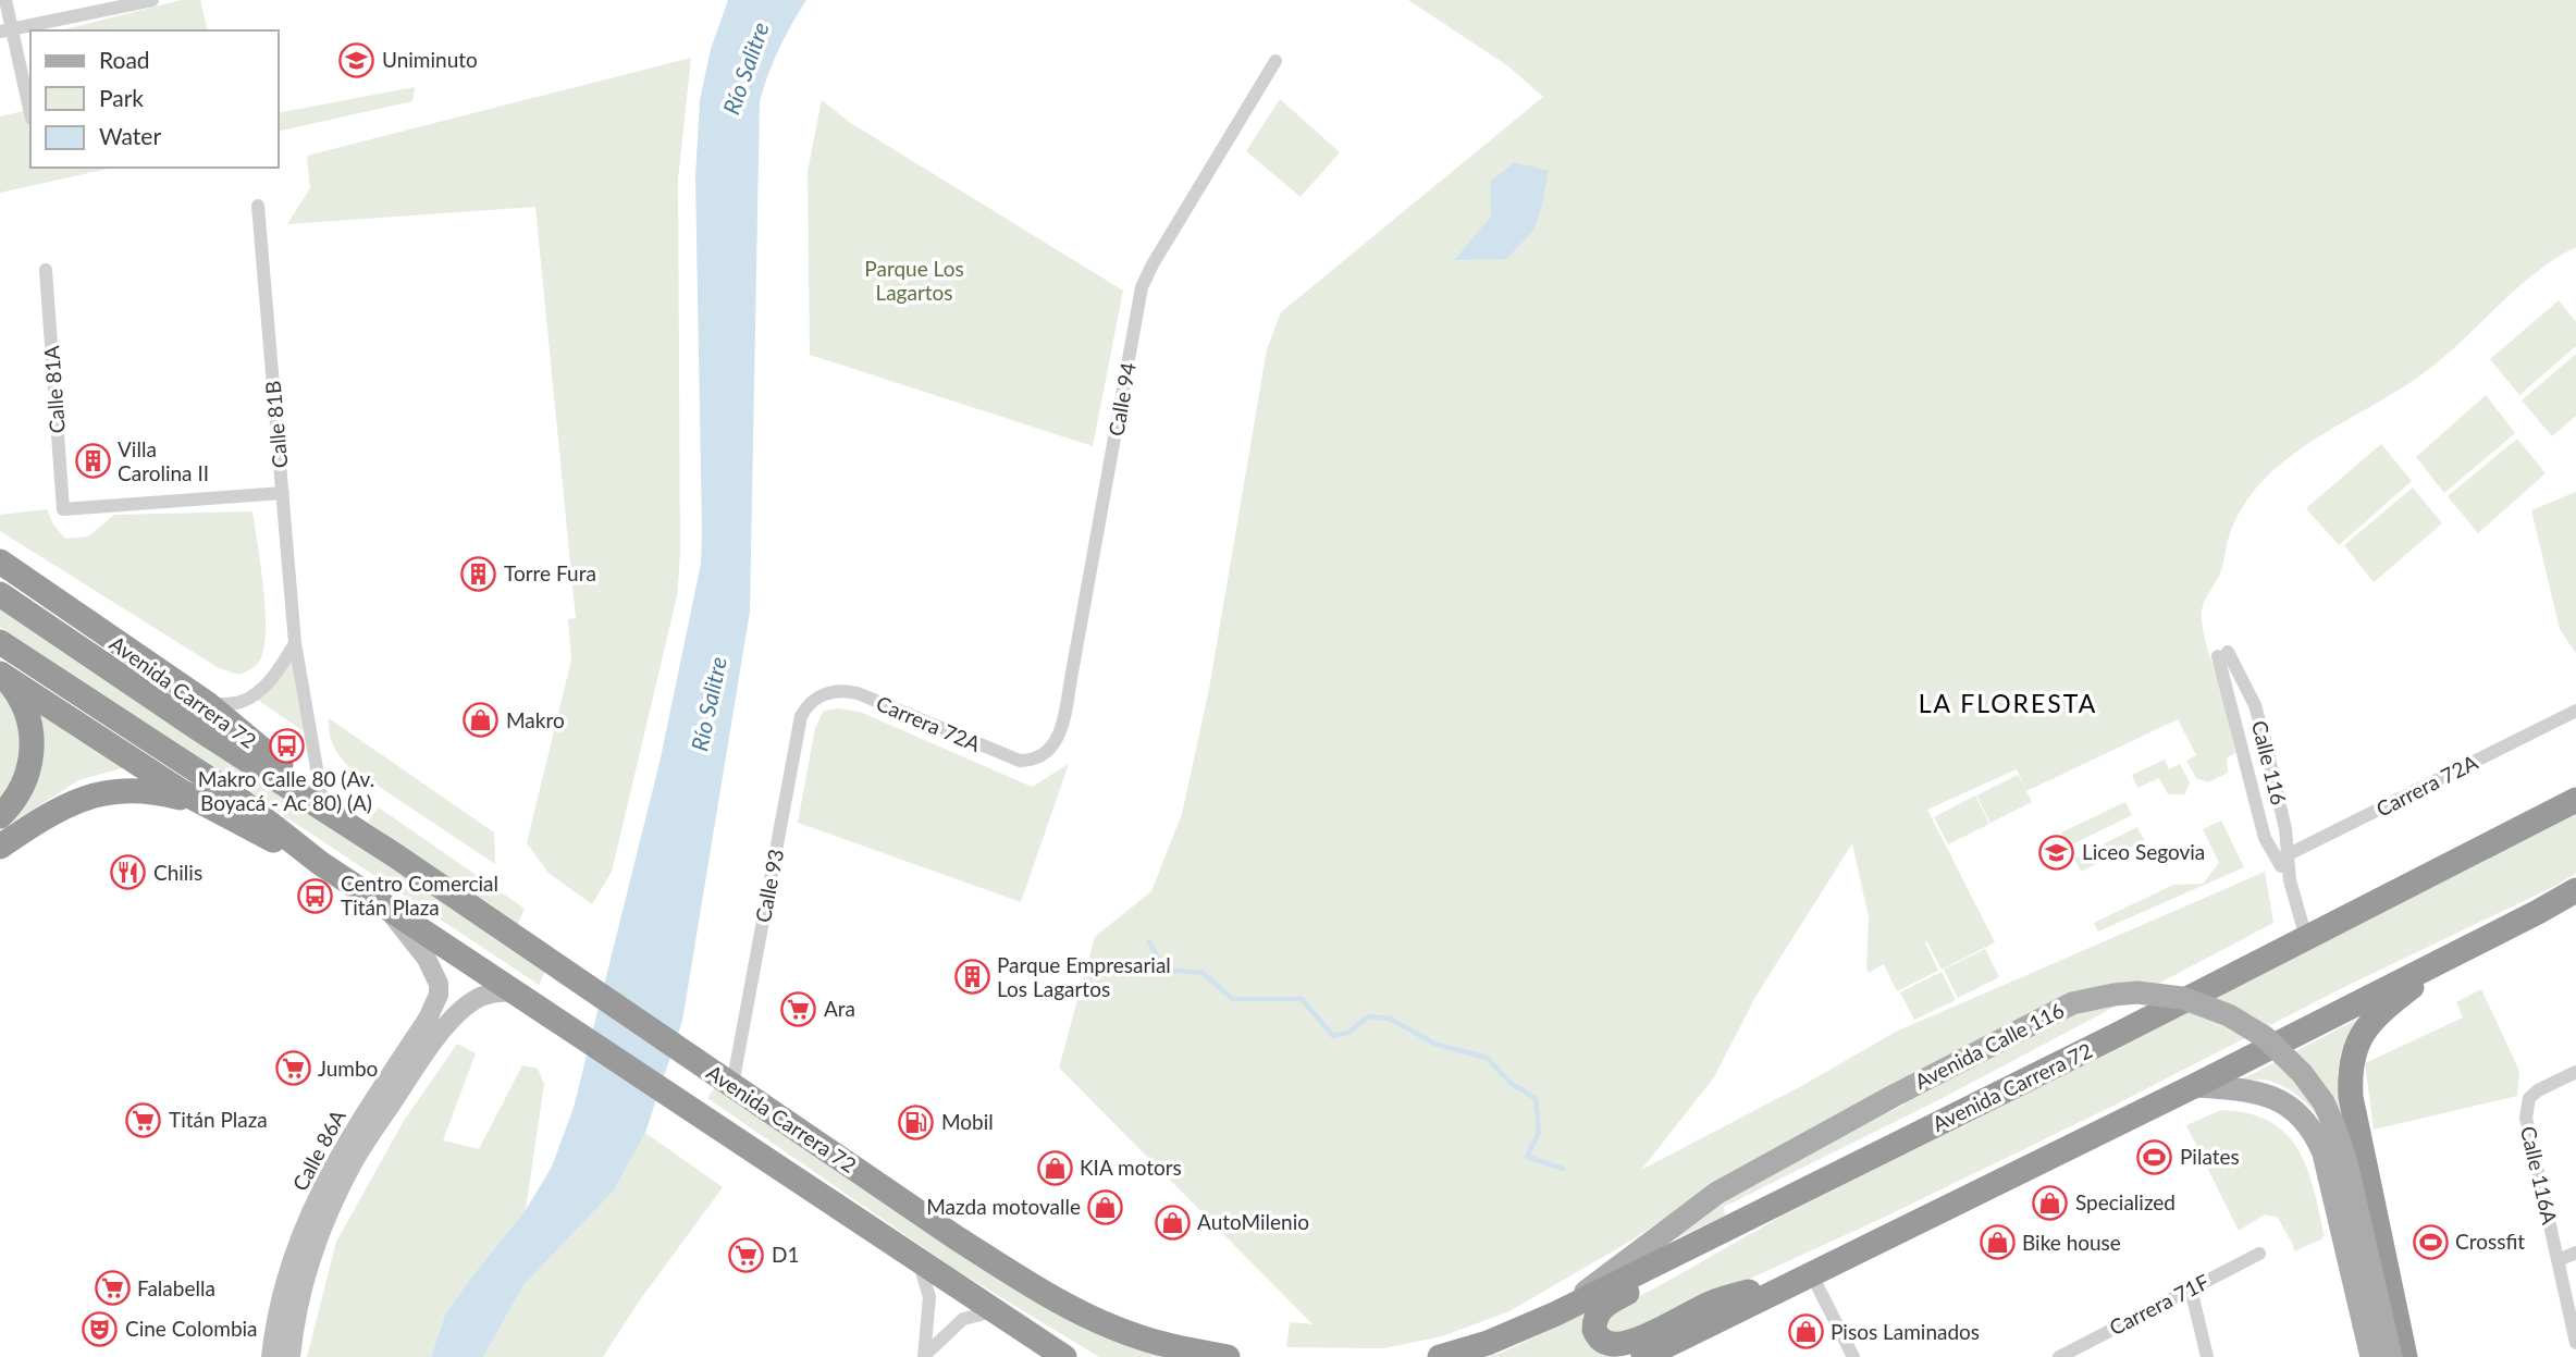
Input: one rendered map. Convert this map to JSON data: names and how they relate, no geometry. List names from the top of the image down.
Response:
{
  "streets": {
    "highway": ["Avenida Carrera 72"],
    "main road": ["Avenida Calle 116"],
    "street": [
      "Calle 81A",
      "Calle 94",
      "Calle 81B",
      "Carrera 72A",
      "Calle 116",
      "Calle 93",
      "Calle 86A",
      "Calle 116A",
      "Carrera 71F"
    ]
  },
  "crossings": [
    ["Calle 81A", "Calle 81B"],
    ["Calle 94", "Carrera 72A"],
    ["Calle 81B", "Avenida Carrera 72"],
    ["Avenida Carrera 72", "Calle 116"],
    ["Avenida Carrera 72", "Calle 93"],
    ["Avenida Carrera 72", "Avenida Calle 116"],
    ["Avenida Carrera 72", "Calle 86A"],
    ["Carrera 72A", "Calle 116"],
    ["Carrera 72A", "Calle 93"]
  ],
  "districts": ["LA FLORESTA"],
  "water": ["Río Salitre"],
  "parks": ["Parque Los Lagartos"],
  "places": {
    "school or university": ["Uniminuto", "Liceo Segovia"],
    "building": ["Villa Carolina II", "Torre Fura", "Parque Empresarial Los Lagartos"],
    "shop": [
      "Makro",
      "KIA motors",
      "Specialized",
      "Mazda motovalle",
      "AutoMilenio",
      "Bike house",
      "Pisos Laminados"
    ],
    "bus stop": ["Makro Calle 80 (Av. Boyacá - Ac 80) (A)", "Centro Comercial Titán Plaza"],
    "restaurant": ["Chilis"],
    "supermarket": [
      "Ara",
      "Jumbo",
      "Titán Plaza",
      "D1",
      "Falabella"
    ],
    "fuel station": ["Mobil"],
    "sports": ["Pilates", "Crossfit"],
    "theatre": ["Cine Colombia"]
  },
  "legend": ["Road", "Park", "Water"]
}
